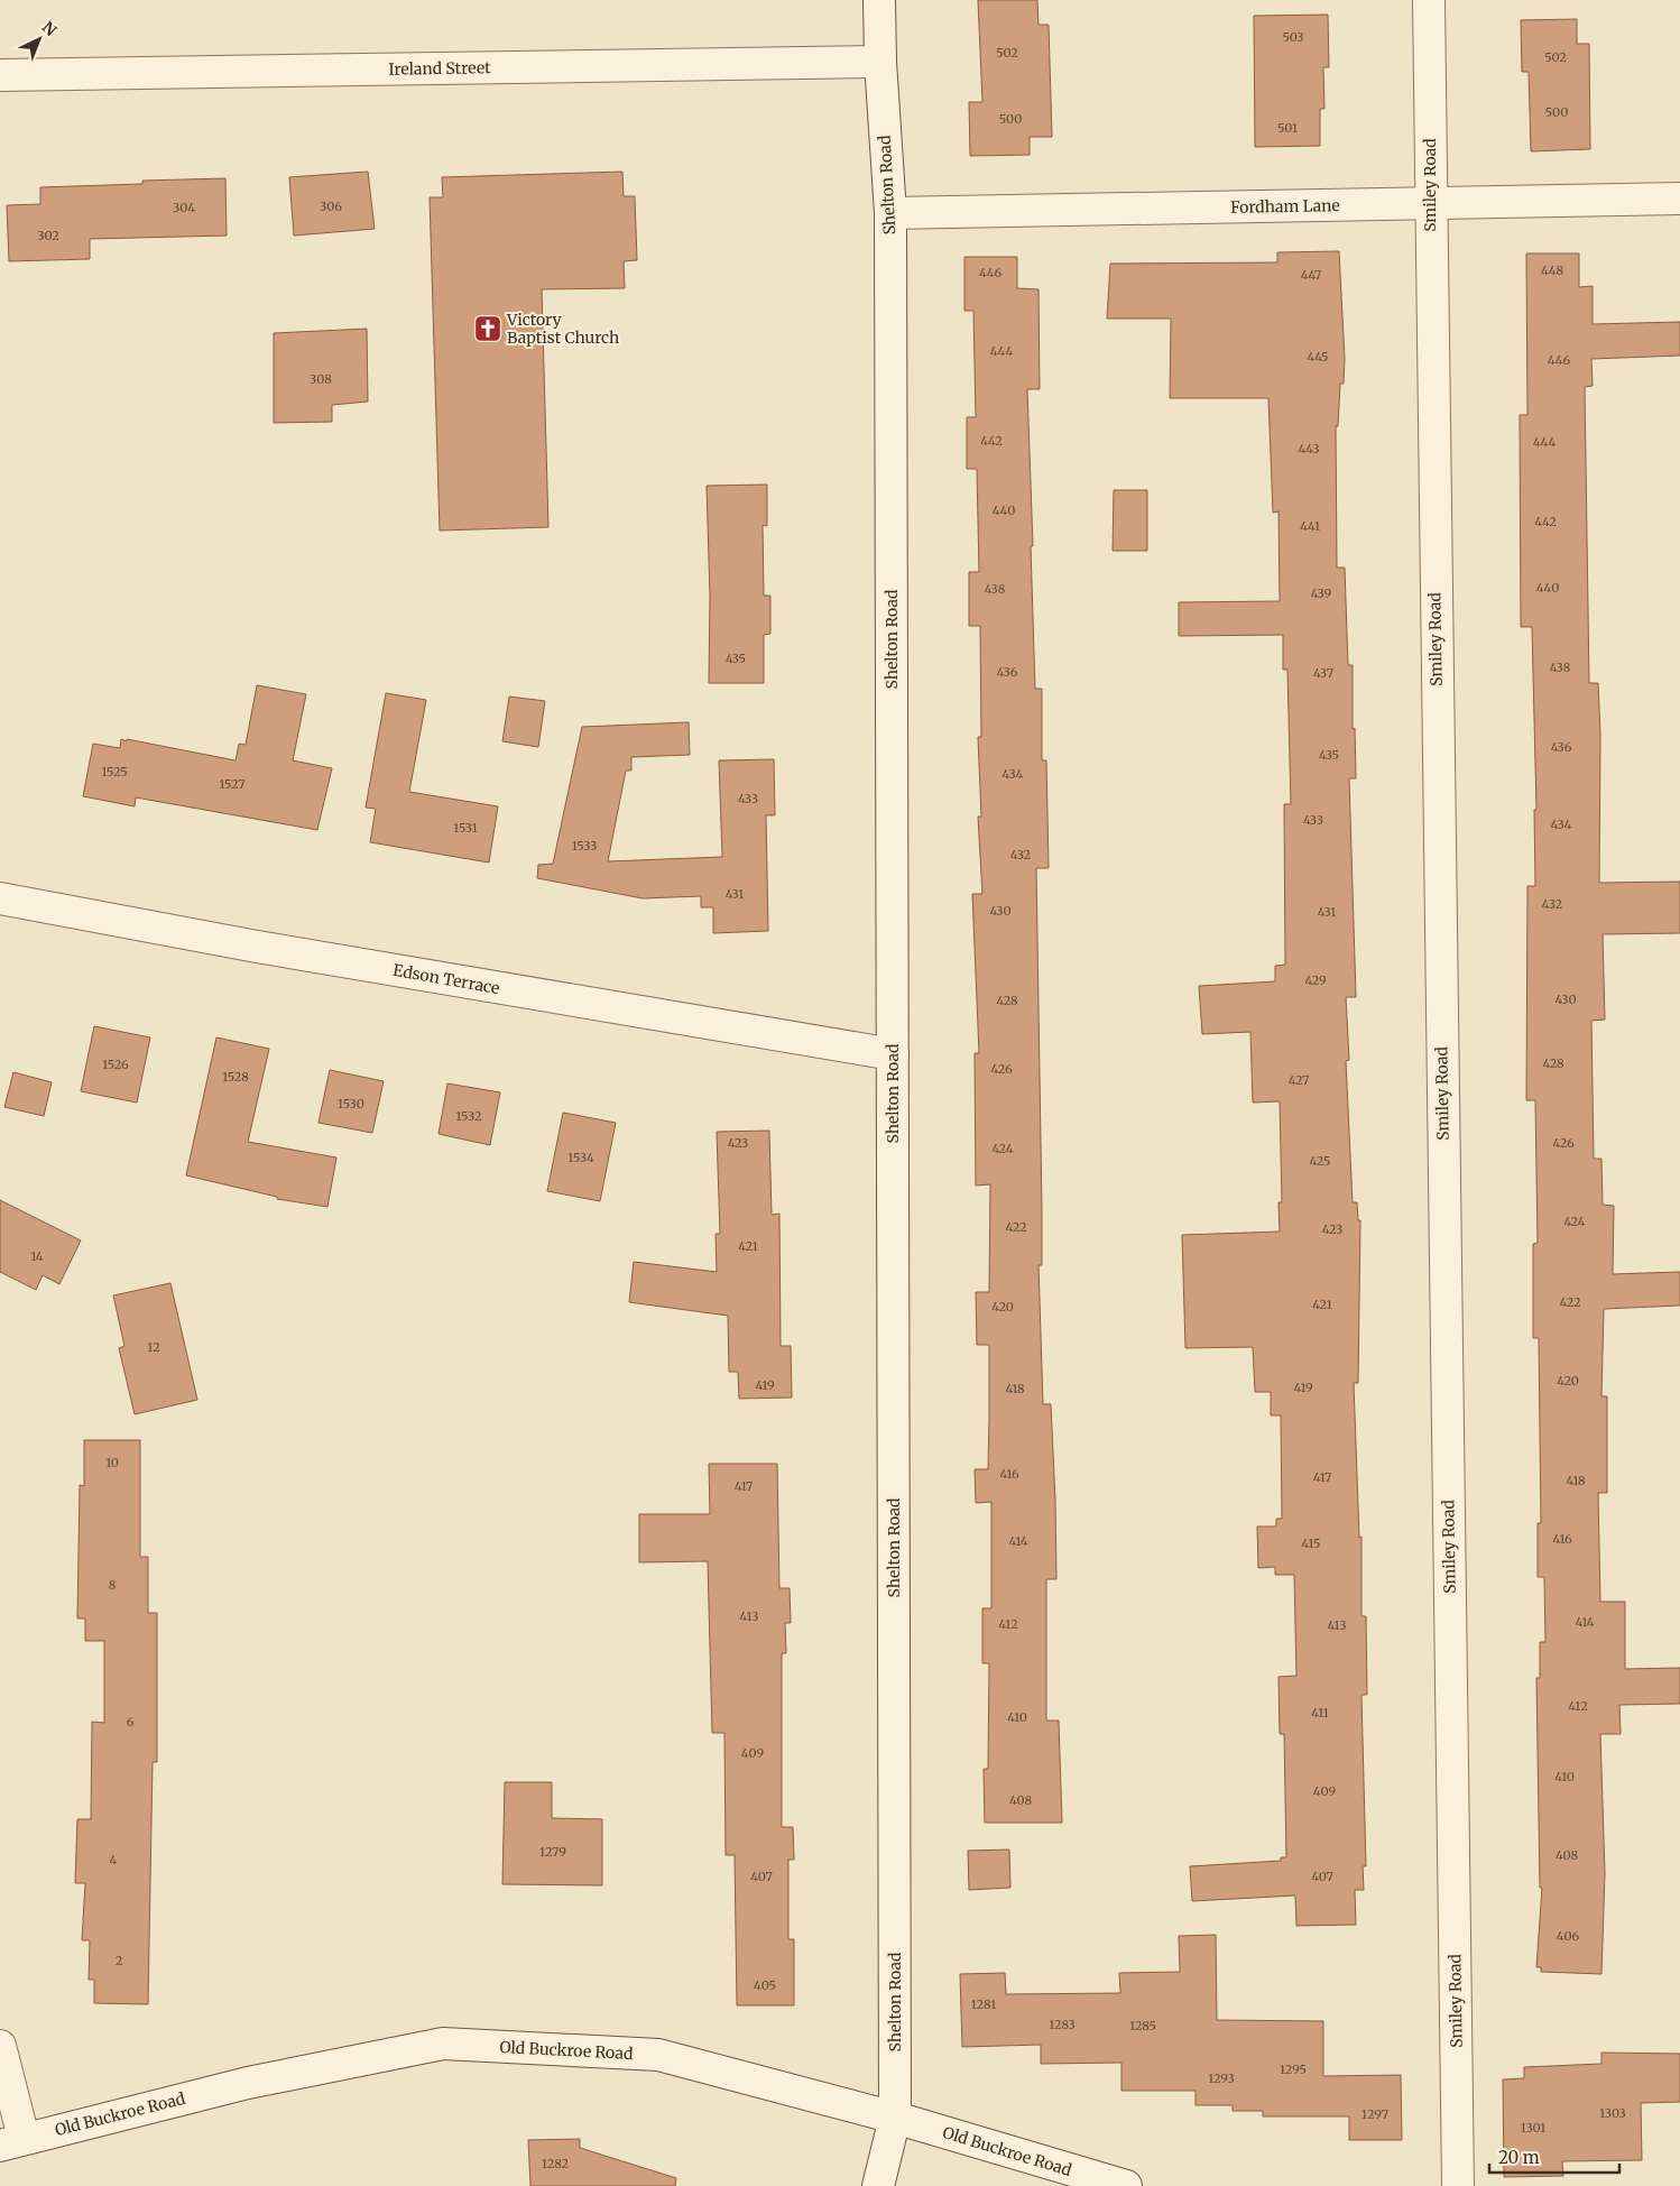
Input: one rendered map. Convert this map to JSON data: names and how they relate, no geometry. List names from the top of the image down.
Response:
{
  "streets": {
    "street": [
      "Ireland Street",
      "Shelton Road",
      "Smiley Road",
      "Fordham Lane",
      "Edson Terrace",
      "Old Buckroe Road"
    ]
  },
  "crossings": [
    ["Ireland Street", "Shelton Road"],
    ["Shelton Road", "Fordham Lane"],
    ["Shelton Road", "Edson Terrace"],
    ["Shelton Road", "Old Buckroe Road"],
    ["Smiley Road", "Fordham Lane"]
  ],
  "places": {
    "church": ["Victory Baptist Church"]
  },
  "house_numbers": [
    "503",
    "502",
    "502",
    "500",
    "500",
    "501",
    "306",
    "304",
    "302",
    "448",
    "446",
    "447",
    "444",
    "445",
    "446",
    "308",
    "442",
    "444",
    "443",
    "440",
    "442",
    "441",
    "440",
    "438",
    "439",
    "435",
    "438",
    "436",
    "437",
    "436",
    "435",
    "1525",
    "434",
    "1527",
    "433",
    "433",
    "434",
    "1531",
    "1533",
    "432",
    "431",
    "432",
    "430",
    "431",
    "429",
    "430",
    "428",
    "428",
    "1526",
    "426",
    "1528",
    "427",
    "1530",
    "1532",
    "423",
    "426",
    "424",
    "1534",
    "425",
    "424",
    "422",
    "423",
    "421",
    "14",
    "422",
    "421",
    "420",
    "12",
    "420",
    "419",
    "419",
    "418",
    "10",
    "416",
    "417",
    "418",
    "417",
    "416",
    "414",
    "415",
    "8",
    "413",
    "414",
    "412",
    "413",
    "412",
    "411",
    "410",
    "6",
    "409",
    "410",
    "409",
    "408",
    "1279",
    "408",
    "4",
    "407",
    "407",
    "406",
    "2",
    "405",
    "1281",
    "1283",
    "1285",
    "1295",
    "1293",
    "1303",
    "1297",
    "1301",
    "1282"
  ],
  "scale_bar": "20 m",
  "north": "top right"
}
